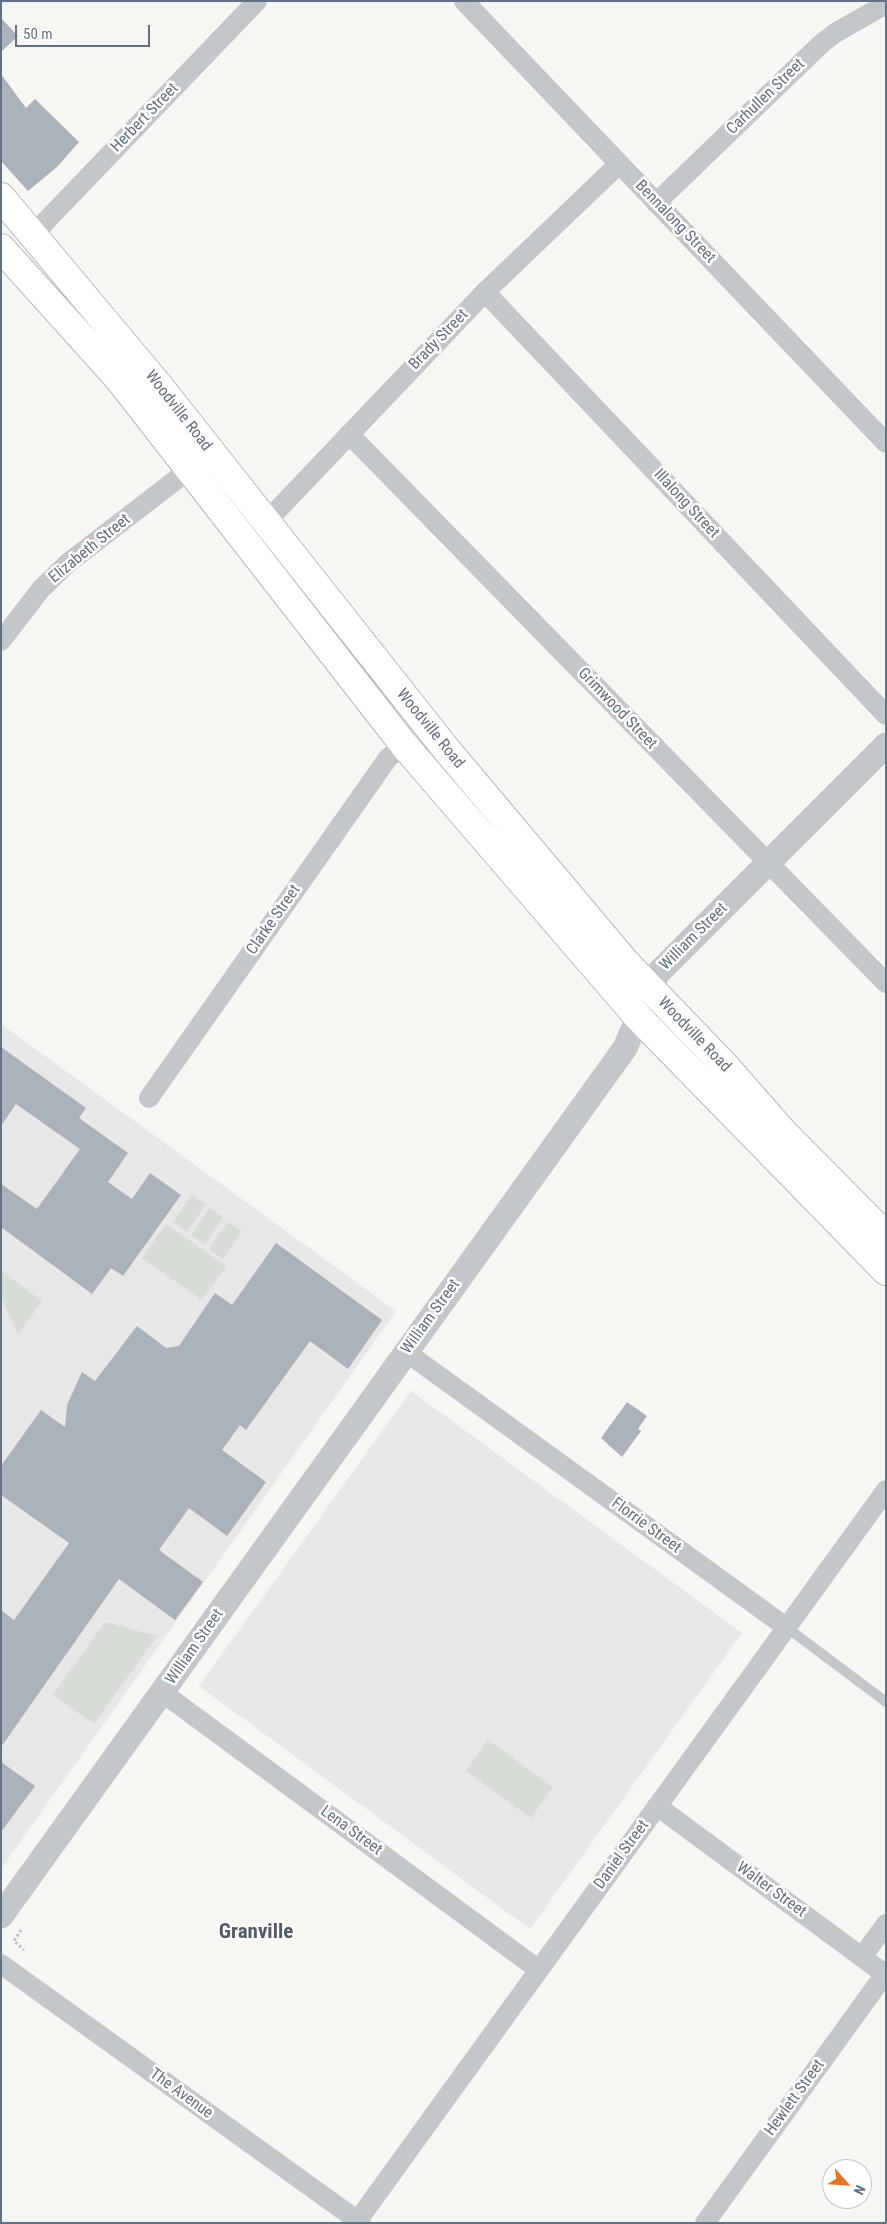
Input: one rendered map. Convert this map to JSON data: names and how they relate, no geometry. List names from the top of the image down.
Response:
{
  "streets": {
    "main road": ["Woodville Road"],
    "street": [
      "Carhullen Street",
      "Herbert Street",
      "Bennalong Street",
      "Brady Street",
      "Illalong Street",
      "Elizabeth Street",
      "Grimwood Street",
      "Clarke Street",
      "William Street",
      "Florrie Street",
      "Lena Street",
      "Daniel Street",
      "Walter Street",
      "The Avenue",
      "Hewlett Street"
    ]
  },
  "crossings": [
    ["Carhullen Street", "Bennalong Street"],
    ["Herbert Street", "Woodville Road"],
    ["Bennalong Street", "Brady Street"],
    ["Brady Street", "Woodville Road"],
    ["Brady Street", "Illalong Street"],
    ["Brady Street", "Grimwood Street"],
    ["Woodville Road", "Elizabeth Street"],
    ["Woodville Road", "Clarke Street"],
    ["Woodville Road", "William Street"],
    ["Grimwood Street", "William Street"],
    ["William Street", "Florrie Street"],
    ["William Street", "Lena Street"],
    ["Florrie Street", "Daniel Street"],
    ["Lena Street", "Daniel Street"],
    ["Daniel Street", "Walter Street"],
    ["Daniel Street", "The Avenue"],
    ["Walter Street", "Hewlett Street"]
  ],
  "districts": ["Granville"],
  "scale_bar": "50 m",
  "north": "bottom right"
}
